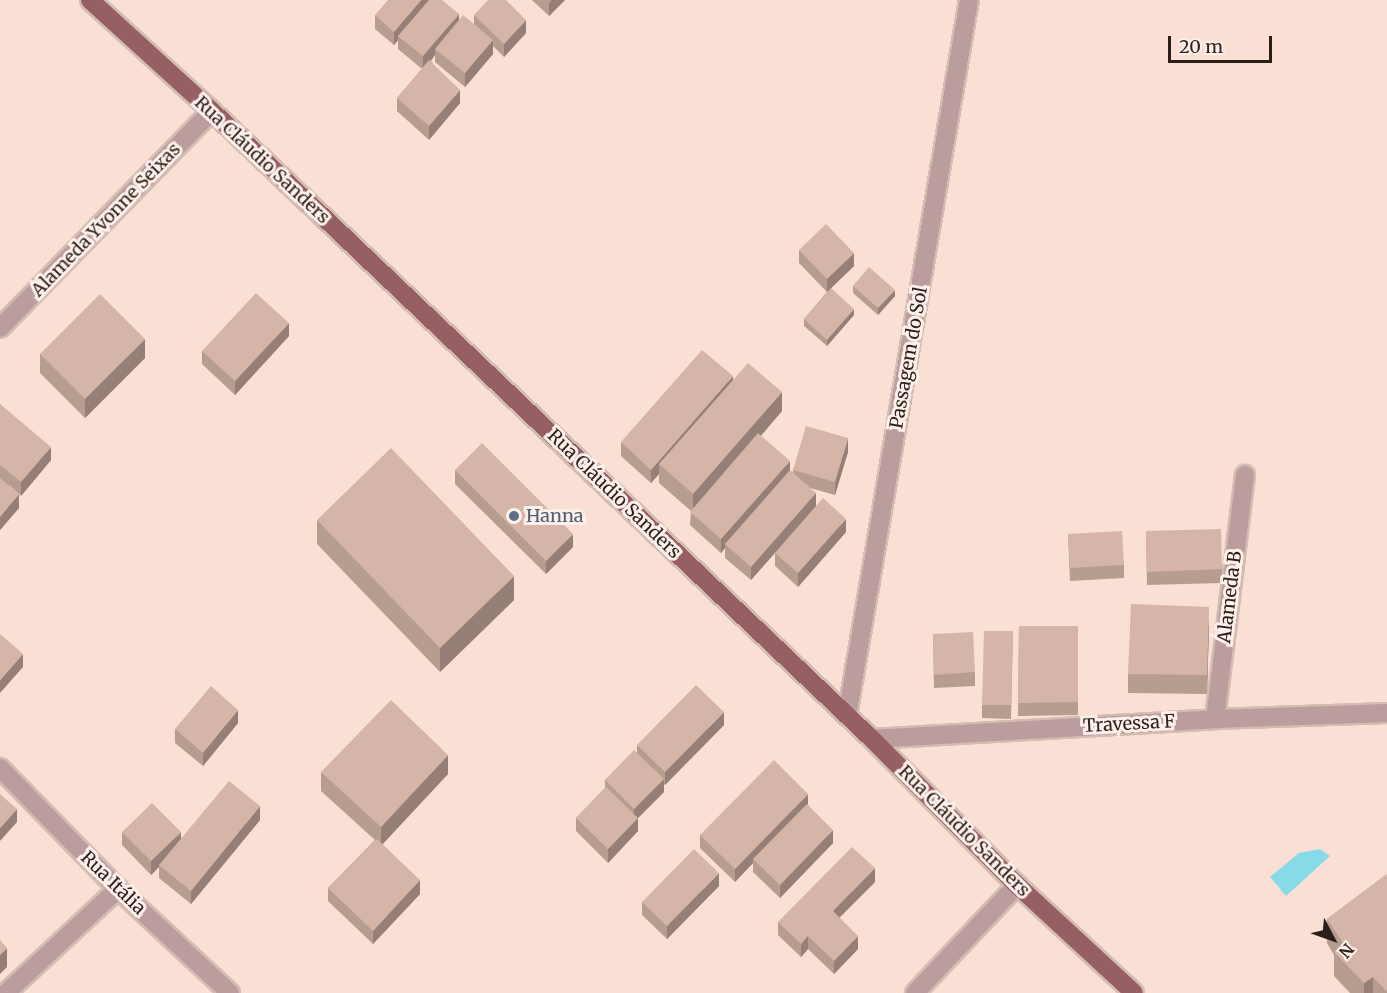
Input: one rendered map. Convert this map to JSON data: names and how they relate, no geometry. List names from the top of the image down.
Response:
{
  "streets": {
    "main road": ["Rua Cláudio Sanders"],
    "street": [
      "Alameda Yvonne Seixas",
      "Passagem do Sol",
      "Alameda B",
      "Travessa F",
      "Rua Itália"
    ]
  },
  "crossings": [
    ["Rua Cláudio Sanders", "Alameda Yvonne Seixas"],
    ["Rua Cláudio Sanders", "Passagem do Sol"],
    ["Rua Cláudio Sanders", "Travessa F"],
    ["Alameda B", "Travessa F"]
  ],
  "places": ["Hanna"],
  "scale_bar": "20 m",
  "north": "bottom right"
}
